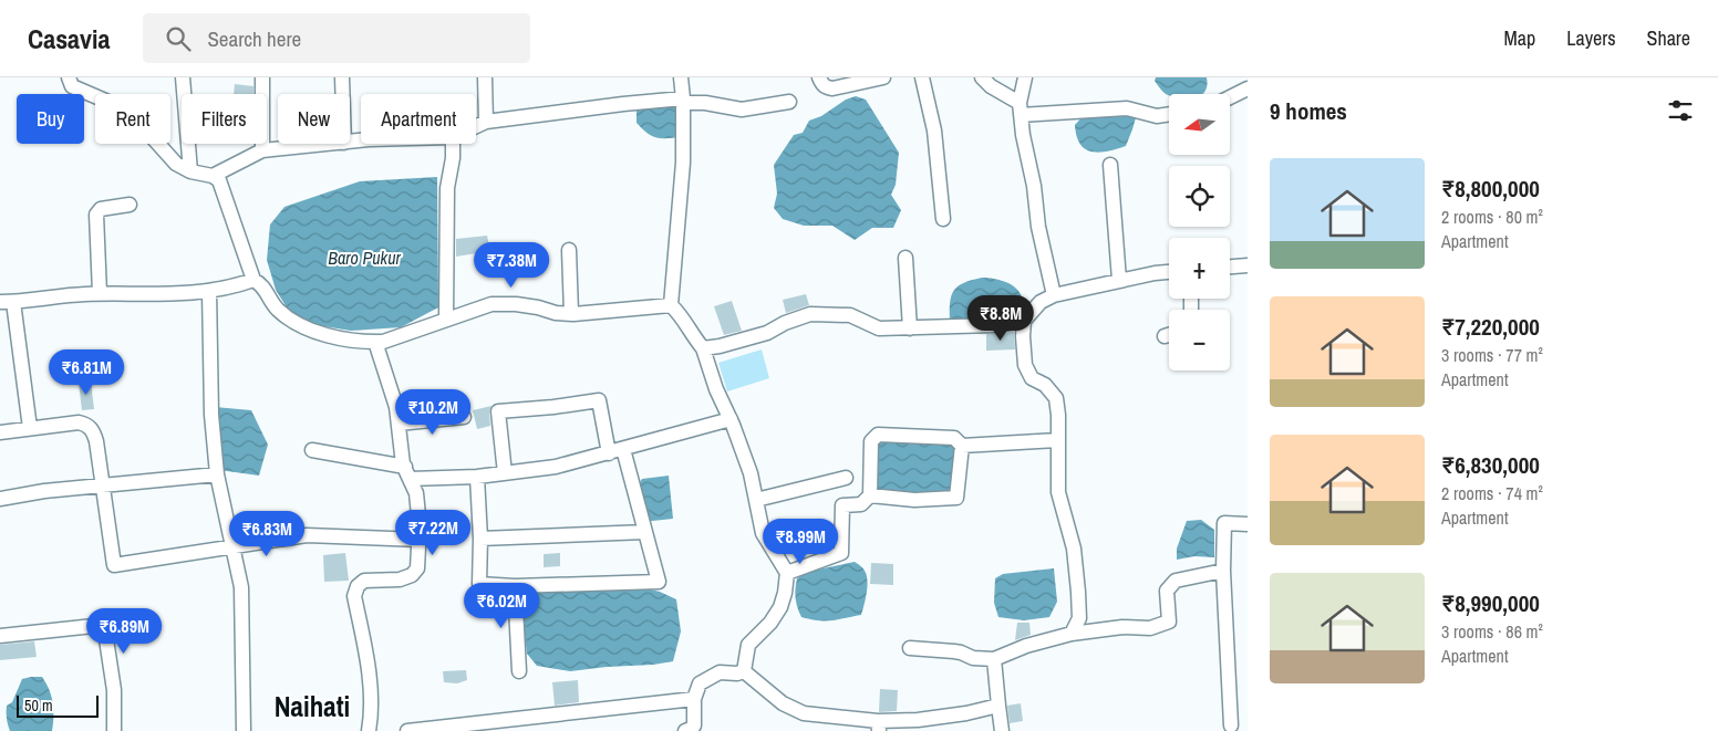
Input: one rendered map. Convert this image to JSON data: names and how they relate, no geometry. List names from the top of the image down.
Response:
{
  "districts": ["Naihati"],
  "water": ["Baro Pukur"],
  "scale_bar": "50 m",
  "north": "left",
  "page": {
    "header": "Casavia",
    "search": "Search here",
    "nav": ["Map", "Layers", "Share"],
    "heading": "9 homes",
    "map_buttons": ["+", "−"],
    "chip": [
      "Buy",
      "Rent",
      "Filters",
      "New",
      "Apartment"
    ],
    "list": [
      {
        "name": "₹8,800,000",
        "note": "2 rooms · 80 m² · Apartment"
      },
      {
        "name": "₹7,220,000",
        "note": "3 rooms · 77 m² · Apartment"
      },
      {
        "name": "₹6,830,000",
        "note": "2 rooms · 74 m² · Apartment"
      },
      {
        "name": "₹8,990,000",
        "note": "3 rooms · 86 m² · Apartment"
      }
    ],
    "price": [
      "₹7.38M",
      "₹8.8M",
      "₹6.81M",
      "₹10.2M",
      "₹7.22M",
      "₹6.83M",
      "₹8.99M",
      "₹6.02M",
      "₹6.89M"
    ],
    "scale": "50 m"
  }
}
